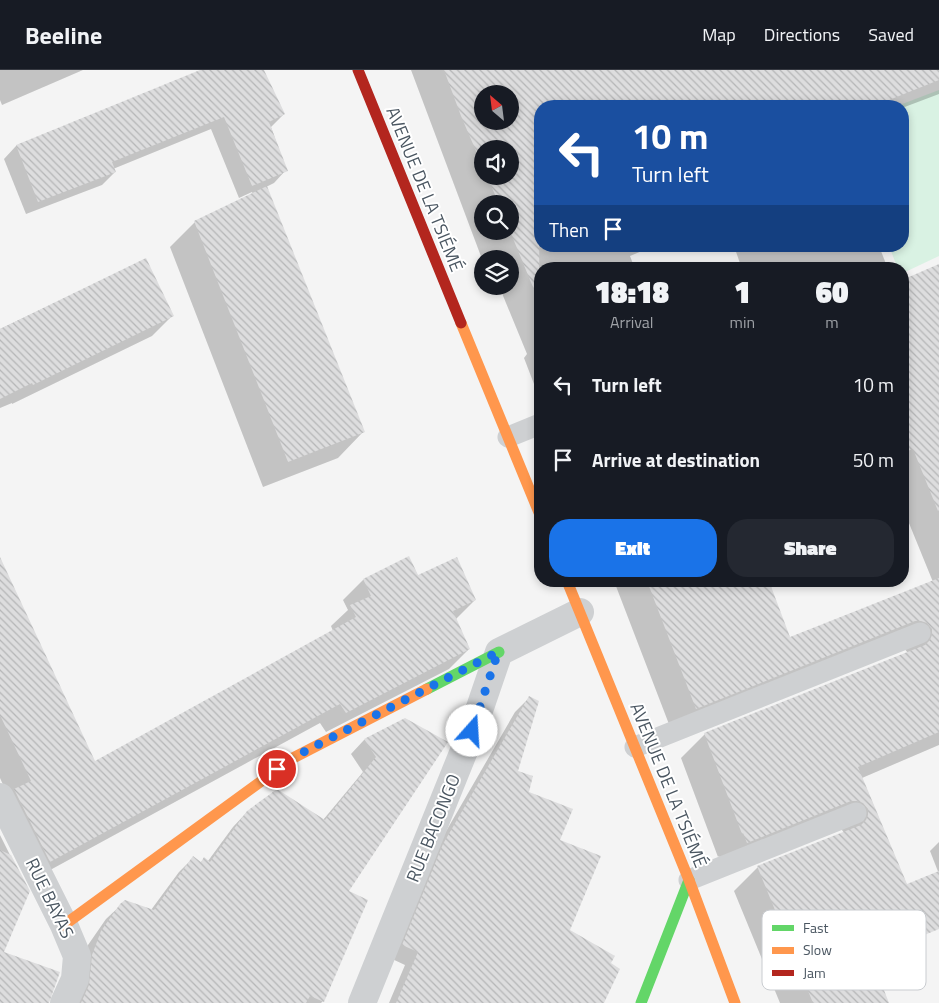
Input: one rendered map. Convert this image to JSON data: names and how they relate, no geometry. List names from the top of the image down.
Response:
{
  "streets": {
    "main road": ["AVENUE DE LA TSIÉMÉ"],
    "street": ["RUE BACONGO", "RUE BAYAS"]
  },
  "legend": ["Fast", "Slow", "Jam"],
  "north": "top left",
  "page": {
    "header": "Beeline",
    "nav": ["Map", "Directions", "Saved"],
    "turn": ["10 m", "Turn left"],
    "then": "Then",
    "eta": [
      "18:18",
      "Arrival",
      "1",
      "min",
      "60",
      "m"
    ],
    "list": [
      {
        "name": "Turn left",
        "value": "10 m"
      },
      {
        "name": "Arrive at destination",
        "value": "50 m"
      }
    ],
    "buttons": ["Exit", "Share"]
  }
}
